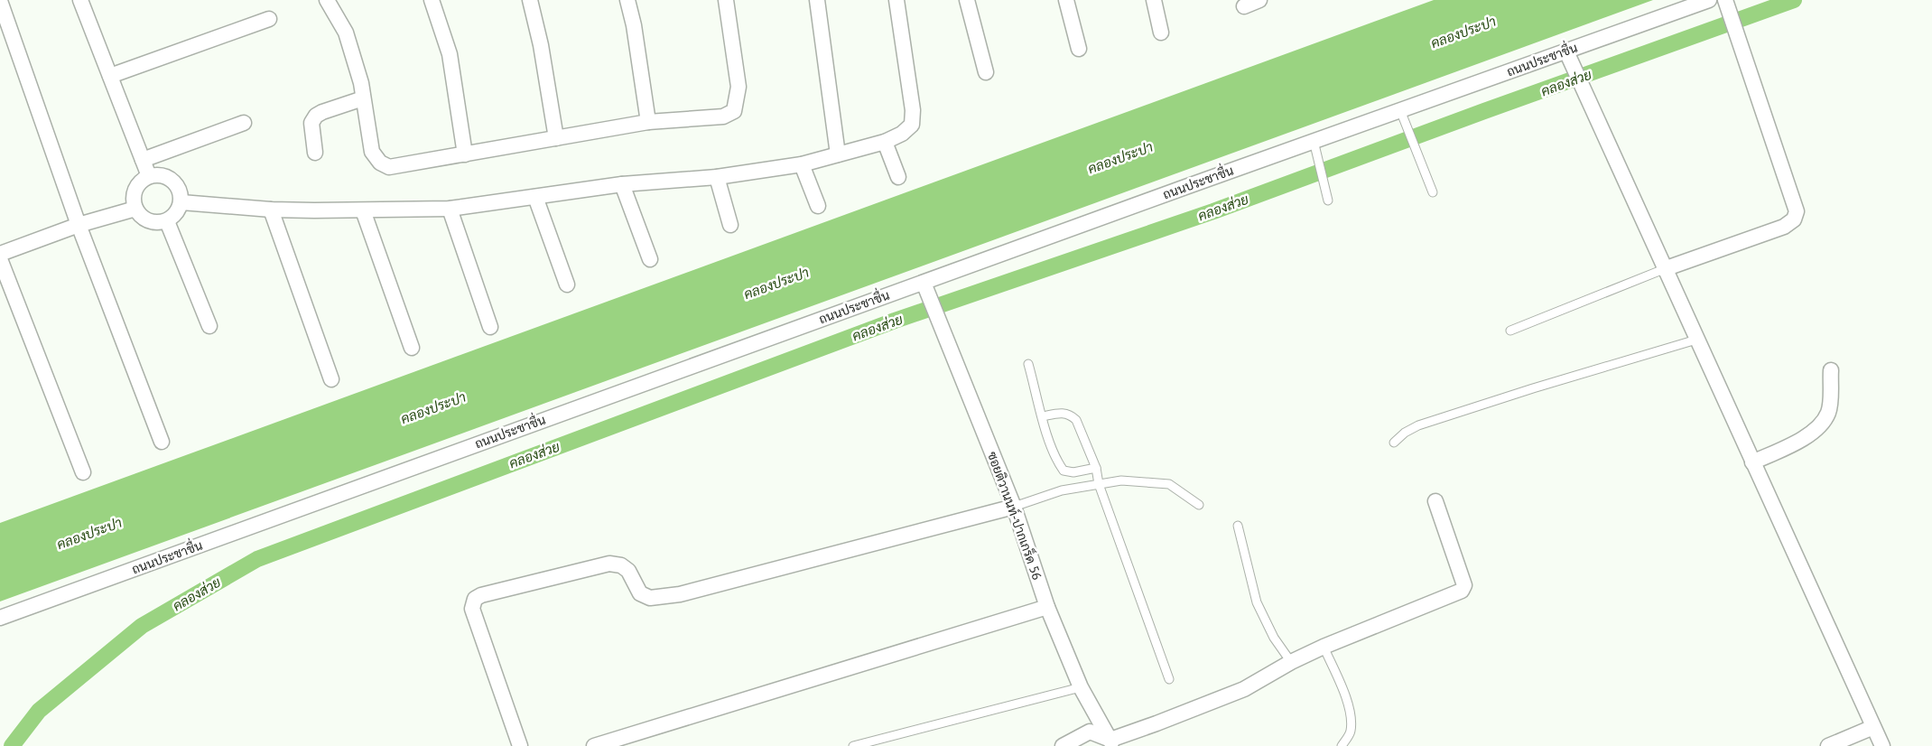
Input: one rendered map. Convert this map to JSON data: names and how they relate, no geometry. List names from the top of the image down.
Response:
{
  "streets": {
    "street": ["ถนนประชาชื่น", "ซอยติวานนท์-ปากเกร็ด 56"]
  },
  "crossings": [
    ["ถนนประชาชื่น", "ซอยติวานนท์-ปากเกร็ด 56"]
  ],
  "water": ["คลองประปา", "คลองส่วย"]
}
